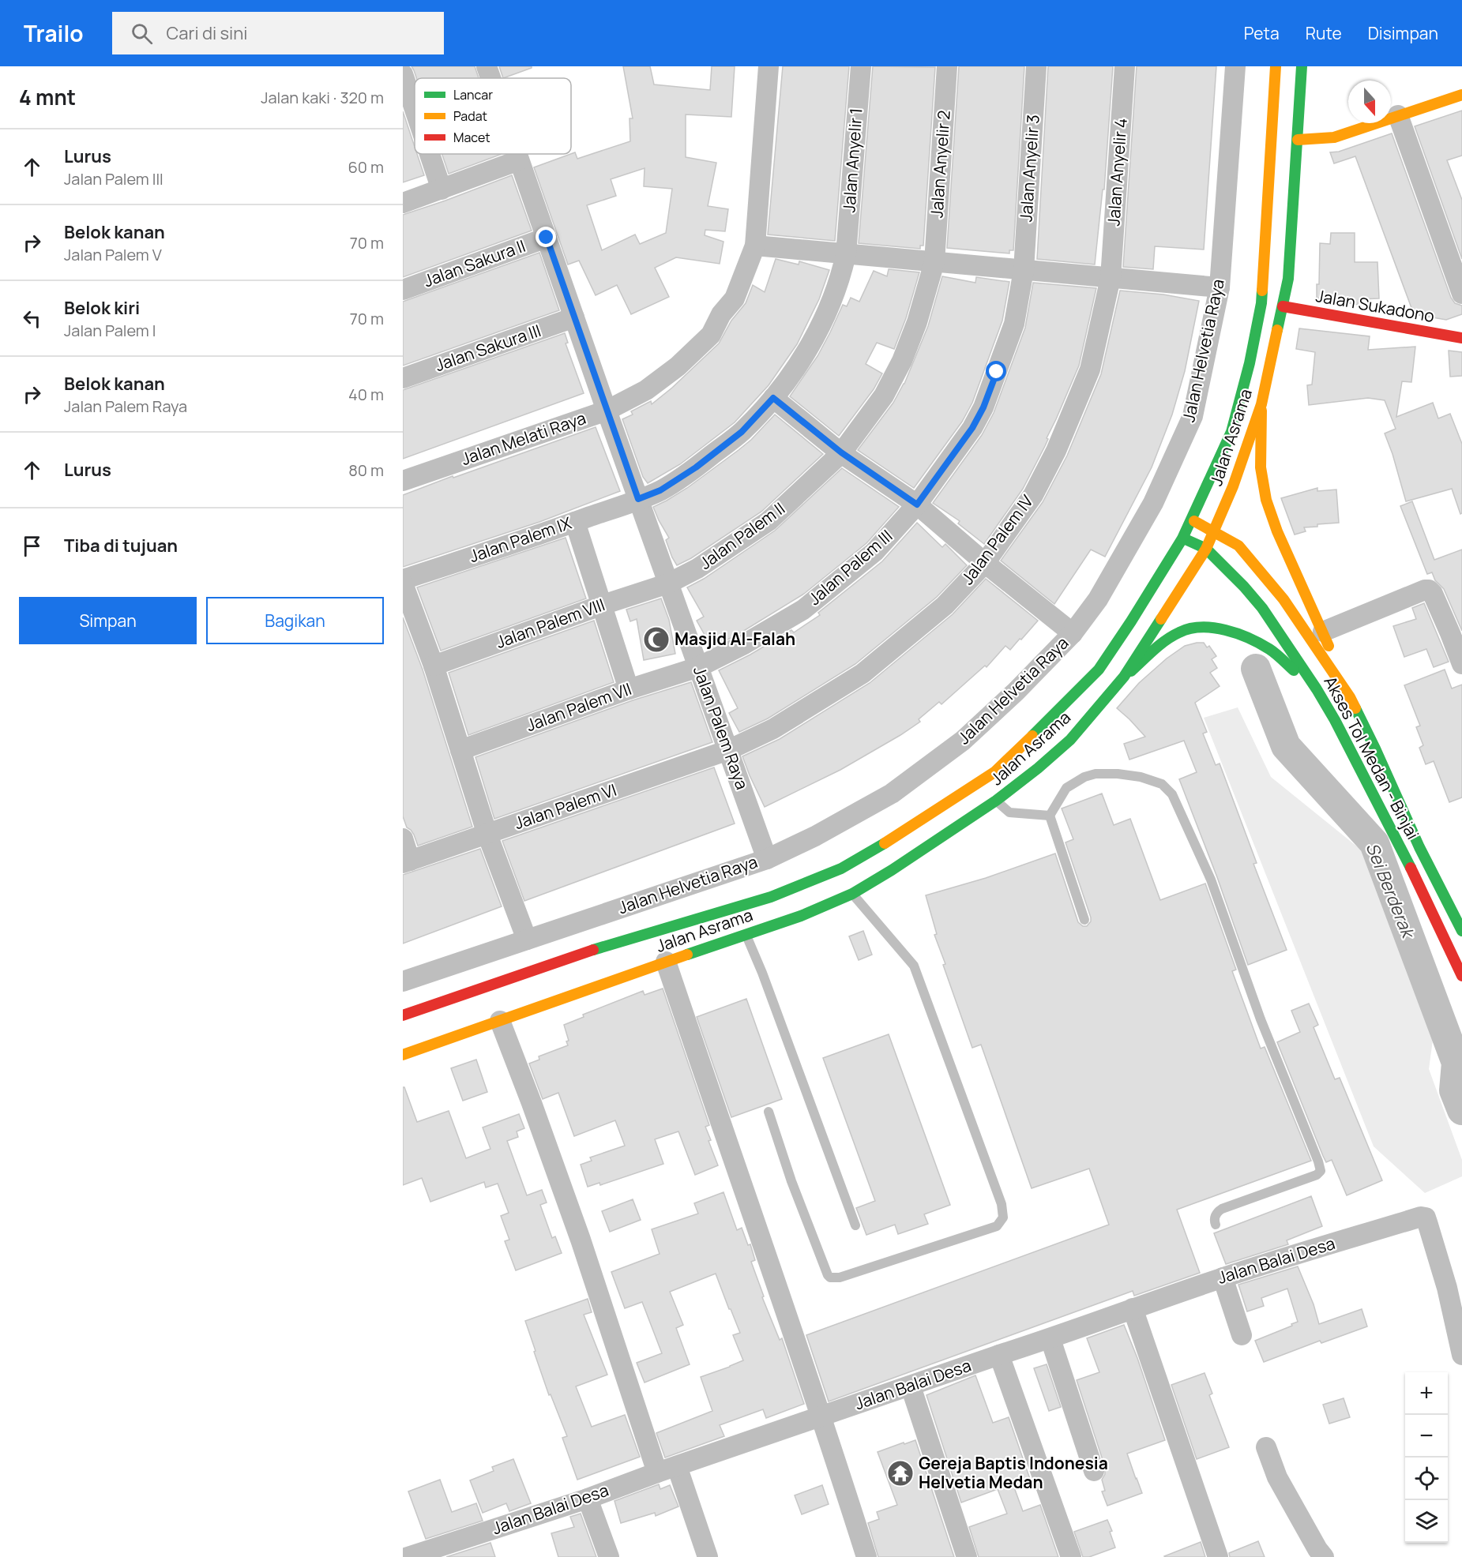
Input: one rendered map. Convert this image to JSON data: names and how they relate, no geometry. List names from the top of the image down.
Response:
{
  "streets": {
    "main road": ["Jalan Sukadono", "Jalan Asrama", "Akses Tol Medan - Binjai"],
    "street": [
      "Jalan Anyelir 1",
      "Jalan Anyelir 2",
      "Jalan Anyelir 3",
      "Jalan Anyelir 4",
      "Jalan Sakura II",
      "Jalan Sakura III",
      "Jalan Helvetia Raya",
      "Jalan Melati Raya",
      "Jalan Palem II",
      "Jalan Palem IX",
      "Jalan Palem IV",
      "Jalan Palem III",
      "Jalan Palem VIII",
      "Jalan Palem VII",
      "Jalan Palem Raya",
      "Jalan Palem VI",
      "Jalan Balai Desa"
    ]
  },
  "crossings": [
    ["Jalan Anyelir 1", "Jalan Palem IX"],
    ["Jalan Anyelir 2", "Jalan Palem II"],
    ["Jalan Anyelir 3", "Jalan Palem III"],
    ["Jalan Anyelir 4", "Jalan Palem IV"],
    ["Jalan Sakura II", "Jalan Palem Raya"],
    ["Jalan Sukadono", "Jalan Asrama"],
    ["Jalan Sakura III", "Jalan Palem Raya"],
    ["Jalan Helvetia Raya", "Jalan Palem Raya"],
    ["Jalan Asrama", "Akses Tol Medan - Binjai"],
    ["Jalan Melati Raya", "Jalan Palem Raya"],
    ["Jalan Palem II", "Jalan Palem VIII"],
    ["Jalan Palem II", "Jalan Palem Raya"],
    ["Jalan Palem IX", "Jalan Palem Raya"],
    ["Jalan Palem IV", "Jalan Palem Raya"],
    ["Jalan Palem IV", "Jalan Palem VI"],
    ["Jalan Palem III", "Jalan Palem VII"],
    ["Jalan Palem III", "Jalan Palem Raya"],
    ["Jalan Palem VIII", "Jalan Palem Raya"],
    ["Jalan Palem VII", "Jalan Palem Raya"],
    ["Jalan Palem Raya", "Jalan Palem VI"]
  ],
  "water": ["Sei Berderak"],
  "places": {
    "mosque": ["Masjid Al-Falah"],
    "temple": ["Gereja Baptis Indonesia Helvetia Medan"]
  },
  "legend": ["Lancar", "Padat", "Macet"],
  "north": "bottom",
  "page": {
    "header": "Trailo",
    "search": "Cari di sini",
    "nav": ["Peta", "Rute", "Disimpan"],
    "heading": ["4 mnt", "Jalan kaki · 320 m"],
    "list": [
      ["Lurus", "Jalan Palem III", "60 m"],
      ["Belok kanan", "Jalan Palem V", "70 m"],
      ["Belok kiri", "Jalan Palem I", "70 m"],
      ["Belok kanan", "Jalan Palem Raya", "40 m"],
      ["Lurus", "80 m"],
      "Tiba di tujuan"
    ],
    "buttons": ["Simpan", "Bagikan"],
    "map_buttons": ["+", "−"]
  }
}
